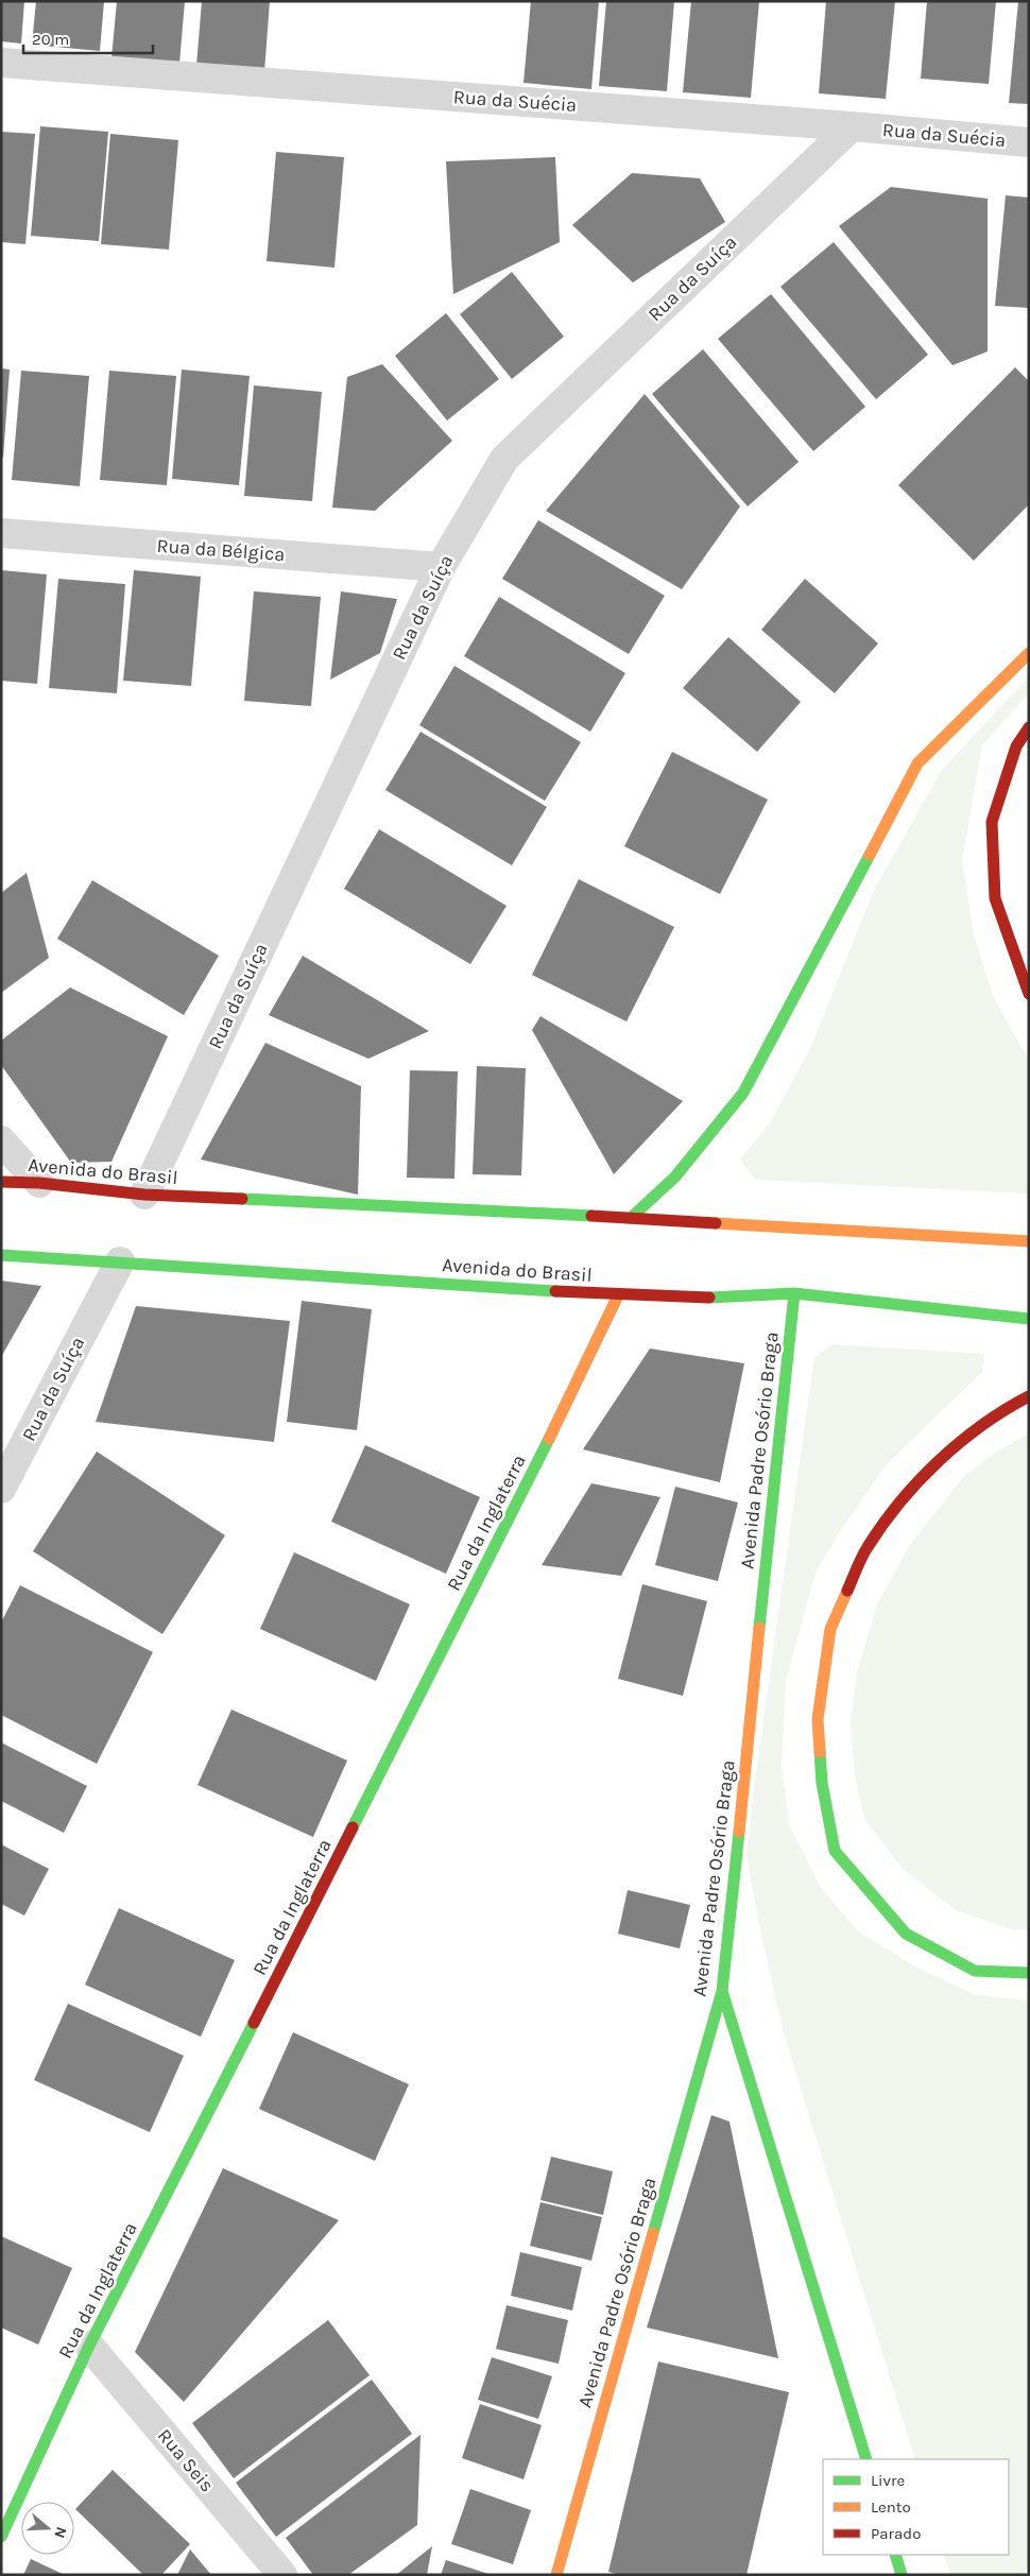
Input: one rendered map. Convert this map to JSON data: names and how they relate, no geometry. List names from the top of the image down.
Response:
{
  "streets": {
    "main road": ["Avenida do Brasil", "Avenida Padre Osório Braga", "Rua da Inglaterra"],
    "street": [
      "Rua da Suécia",
      "Rua da Suíça",
      "Rua da Bélgica",
      "Rua Seis"
    ]
  },
  "crossings": [
    ["Rua da Suécia", "Rua da Suíça"],
    ["Rua da Suíça", "Rua da Bélgica"],
    ["Rua da Suíça", "Avenida do Brasil"],
    ["Avenida do Brasil", "Avenida Padre Osório Braga"],
    ["Avenida do Brasil", "Rua da Inglaterra"],
    ["Rua da Inglaterra", "Rua Seis"]
  ],
  "legend": ["Livre", "Lento", "Parado"],
  "scale_bar": "20 m",
  "north": "right"
}
